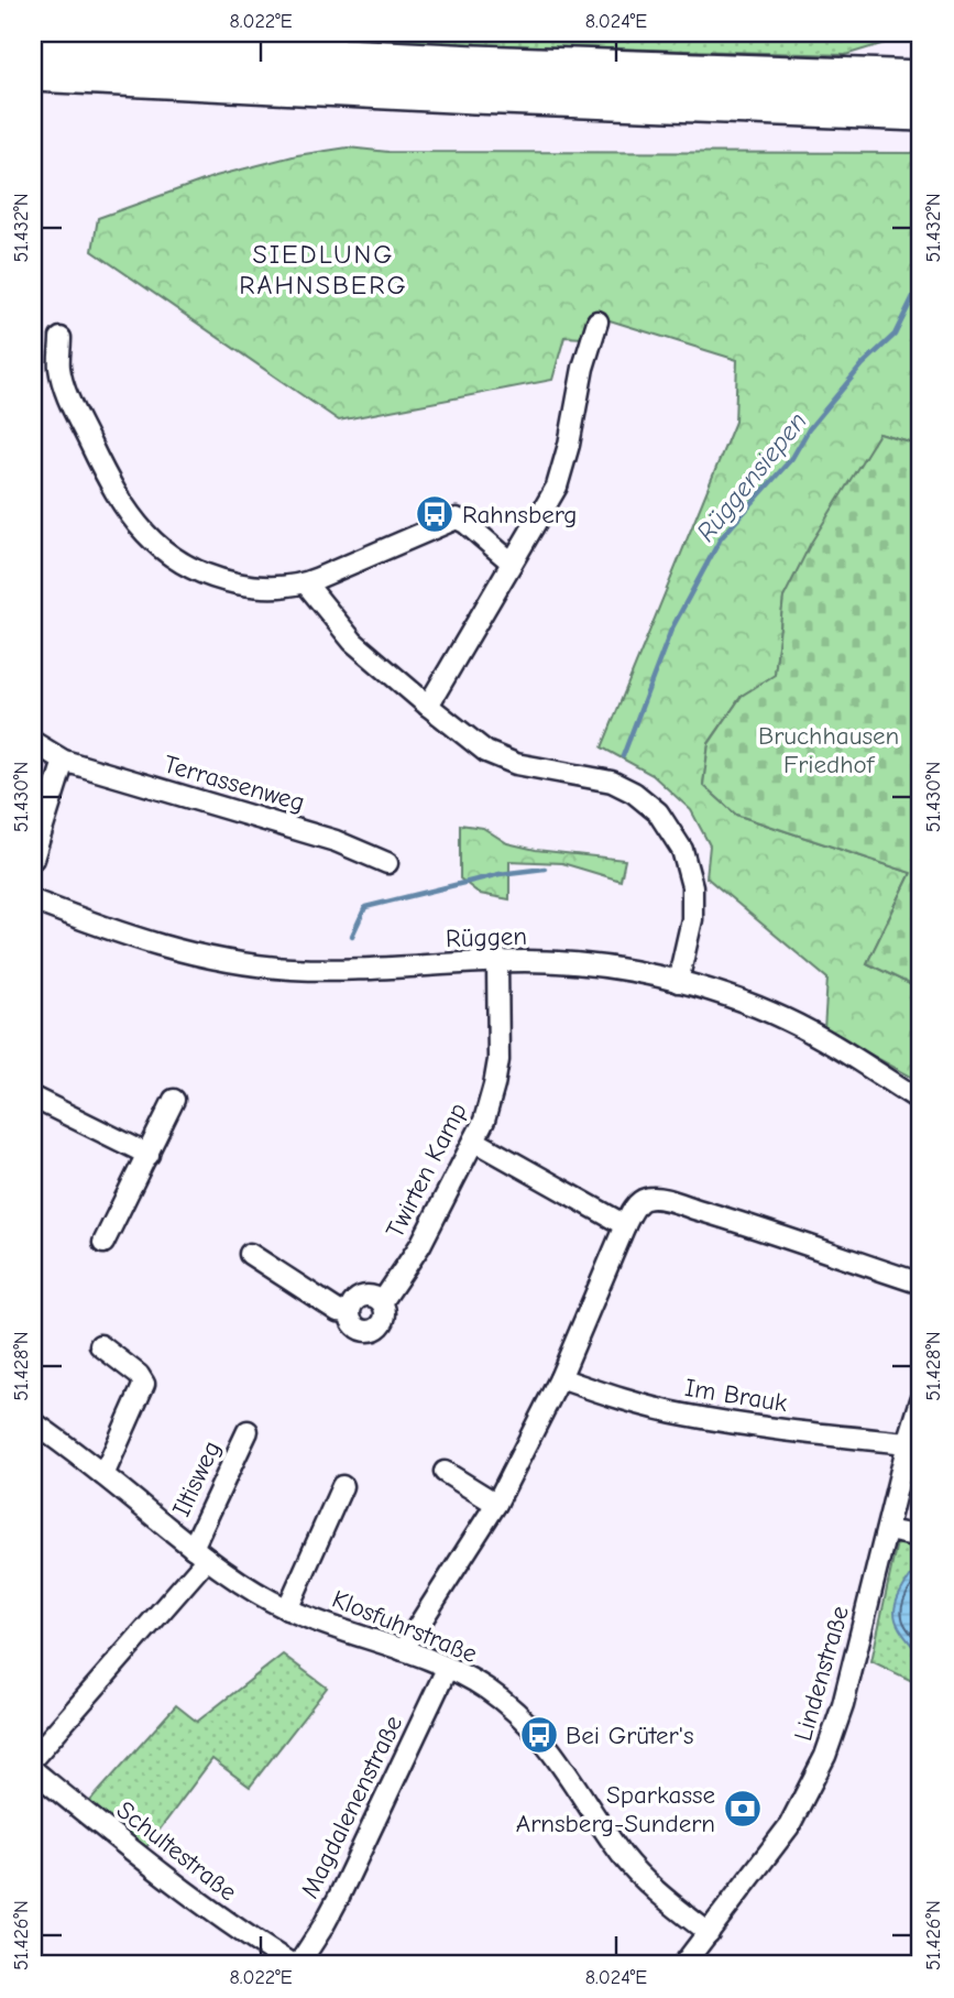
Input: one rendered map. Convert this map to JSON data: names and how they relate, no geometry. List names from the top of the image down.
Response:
{
  "streets": {
    "street": [
      "Terrassenweg",
      "Rüggen",
      "Twirten Kamp",
      "Im Brauk",
      "Iltisweg",
      "Klosfuhrstraße",
      "Lindenstraße",
      "Magdalenenstraße",
      "Schultestraße"
    ]
  },
  "crossings": [
    ["Rüggen", "Twirten Kamp"],
    ["Im Brauk", "Lindenstraße"],
    ["Iltisweg", "Klosfuhrstraße"],
    ["Klosfuhrstraße", "Lindenstraße"],
    ["Klosfuhrstraße", "Magdalenenstraße"],
    ["Magdalenenstraße", "Schultestraße"]
  ],
  "districts": ["SIEDLUNG RAHNSBERG"],
  "water": ["Rüggensiepen"],
  "parks": ["Bruchhausen Friedhof"],
  "places": {
    "bus stop": ["Rahnsberg", "Bei Grüter's"],
    "bank": ["Sparkasse Arnsberg-Sundern"]
  },
  "coordinates": [
    "8.022°E",
    "8.024°E",
    "51.432°N",
    "51.430°N",
    "51.428°N",
    "51.426°N"
  ]
}
